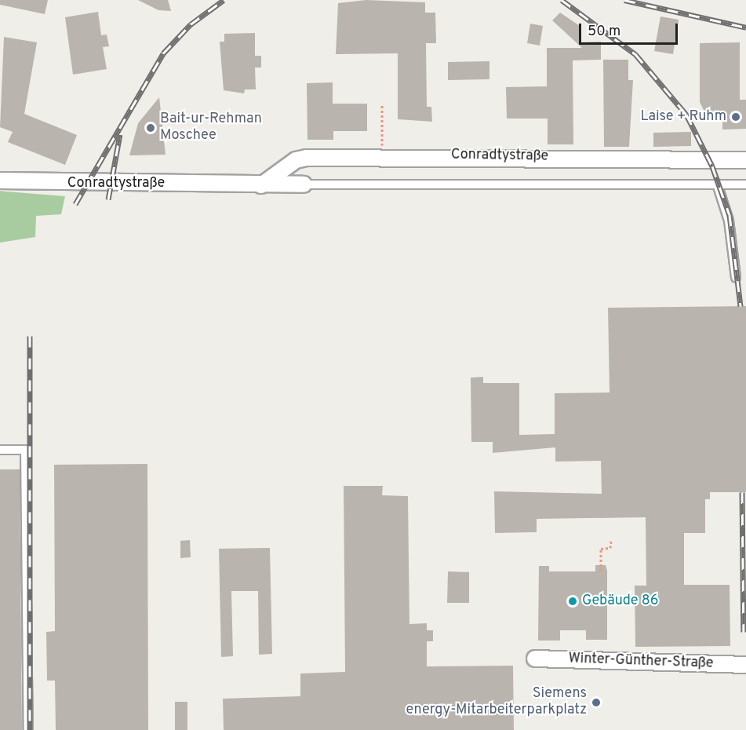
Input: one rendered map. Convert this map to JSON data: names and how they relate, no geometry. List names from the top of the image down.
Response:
{
  "streets": {
    "street": ["Conradtystraße", "Winter-Günther-Straße"]
  },
  "places": [
    "Laise + Ruhm",
    "Bait-ur-Rehman Moschee",
    "Gebäude 86",
    "Siemens energy-Mitarbeiterparkplatz"
  ],
  "scale_bar": "50 m"
}
